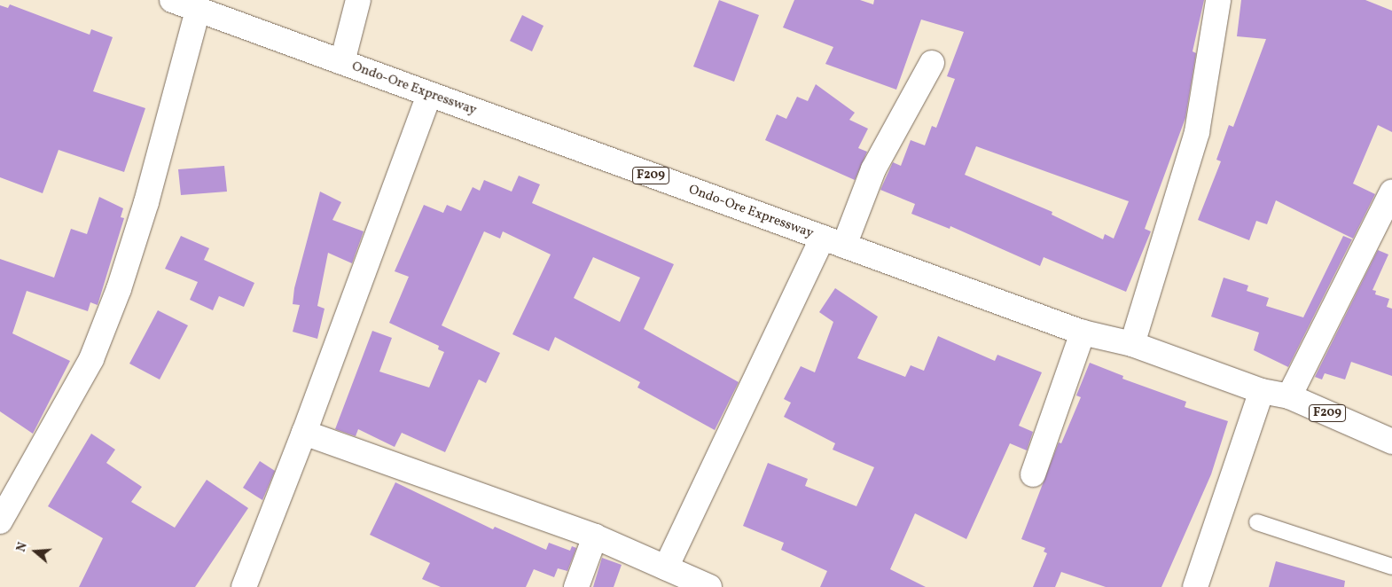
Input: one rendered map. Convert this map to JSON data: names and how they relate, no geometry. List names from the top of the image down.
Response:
{
  "streets": {
    "street": ["Ondo-Ore Expressway", "F209"]
  },
  "crossings": [
    ["Ondo-Ore Expressway", "F209"]
  ],
  "north": "left"
}
